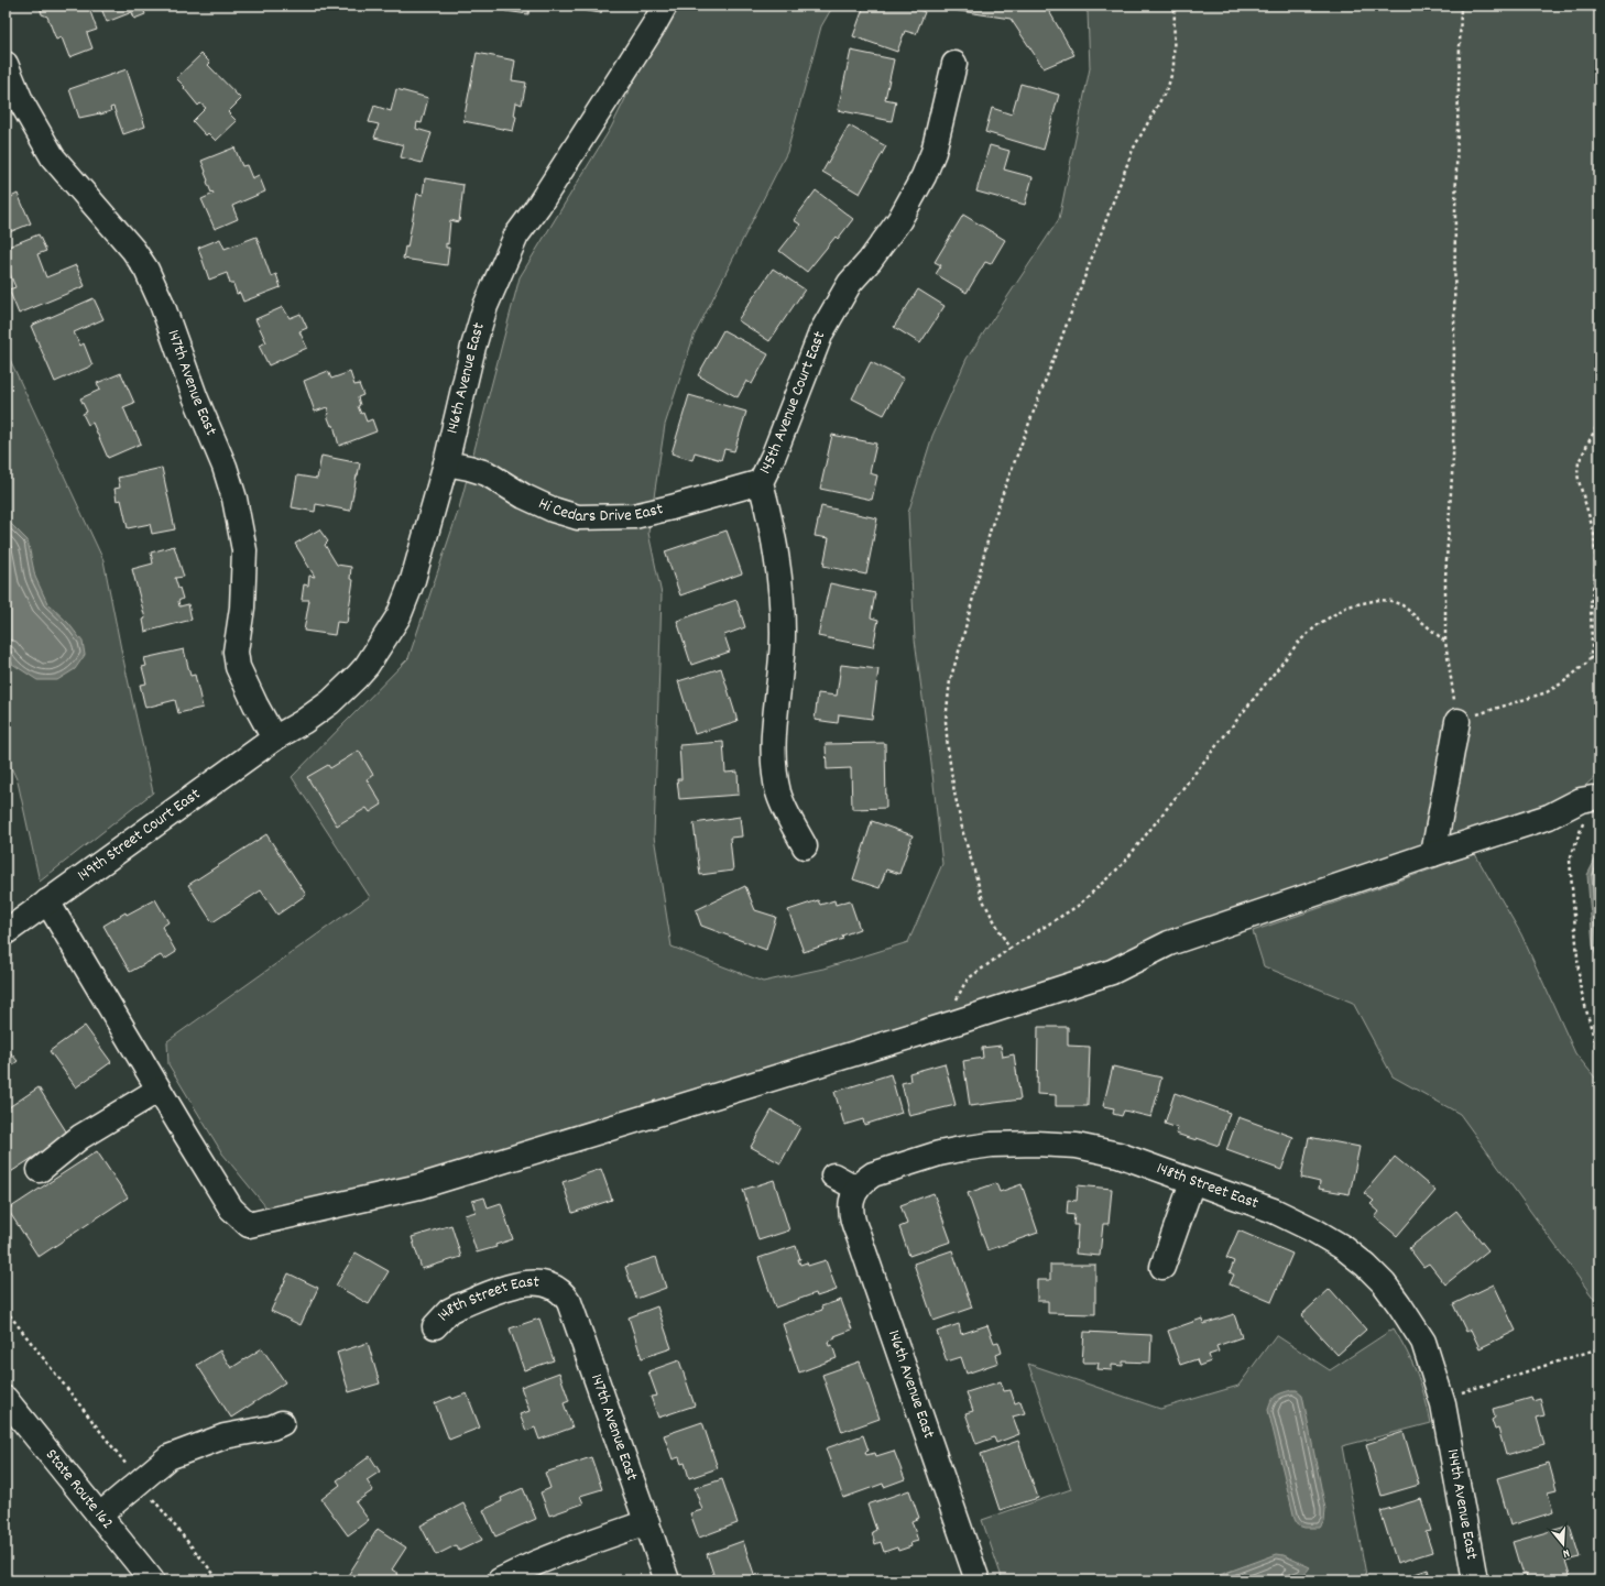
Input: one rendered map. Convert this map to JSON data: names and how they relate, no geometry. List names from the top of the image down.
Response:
{
  "streets": {
    "street": [
      "146th Avenue East",
      "147th Avenue East",
      "145th Avenue Court East",
      "Hi Cedars Drive East",
      "149th Street Court East",
      "148th Street East",
      "State Route 162",
      "144th Avenue East"
    ]
  },
  "crossings": [
    ["146th Avenue East", "147th Avenue East"],
    ["146th Avenue East", "Hi Cedars Drive East"],
    ["146th Avenue East", "149th Street Court East"],
    ["146th Avenue East", "148th Street East"],
    ["147th Avenue East", "149th Street Court East"],
    ["147th Avenue East", "148th Street East"],
    ["145th Avenue Court East", "Hi Cedars Drive East"],
    ["148th Street East", "144th Avenue East"]
  ],
  "north": "bottom"
}
